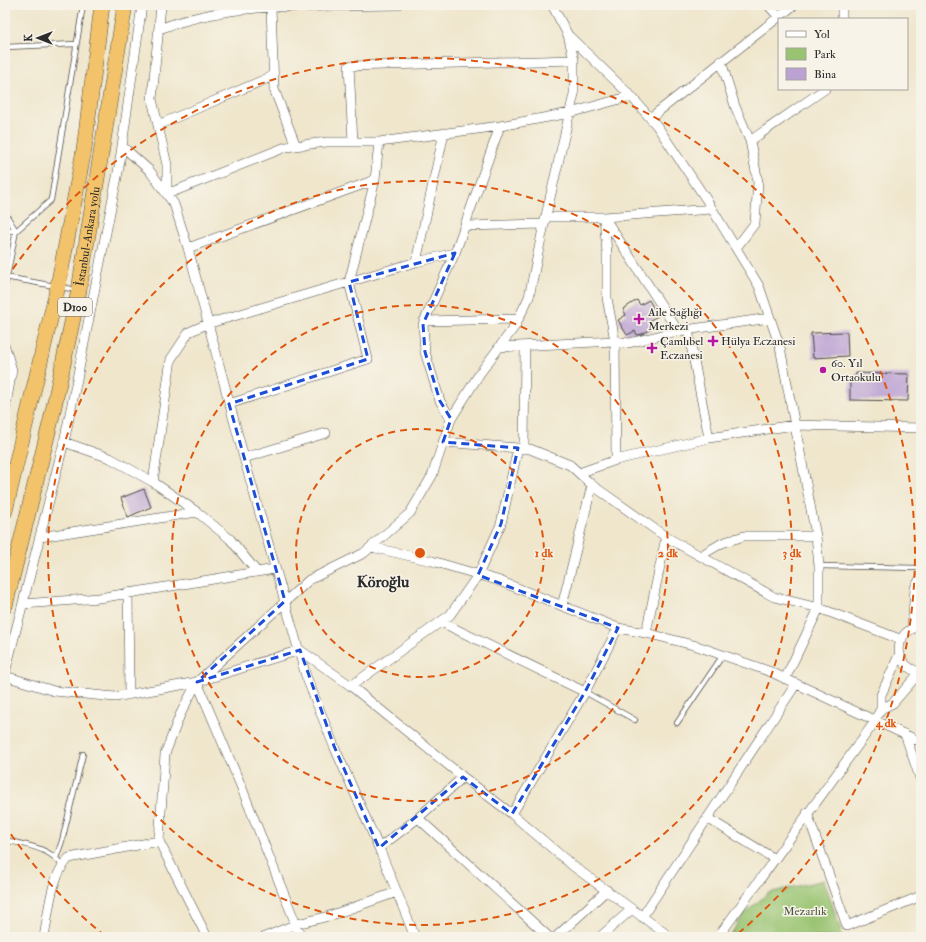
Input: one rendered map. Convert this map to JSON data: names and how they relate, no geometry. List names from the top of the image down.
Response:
{
  "streets": {
    "highway": ["İstanbul-Ankara yolu", "D100"]
  },
  "districts": ["Köroğlu"],
  "parks": ["Mezarlık"],
  "places": {
    "health": ["Aile Sağlığı Merkezi", "Hülya Eczanesi", "Çamlıbel Eczanesi"],
    "other": ["60. Yıl Ortaokulu"]
  },
  "legend": ["Yol", "Park", "Bina"],
  "north": "left",
  "rings": [
    "1 dk",
    "2 dk",
    "3 dk",
    "4 dk"
  ]
}
